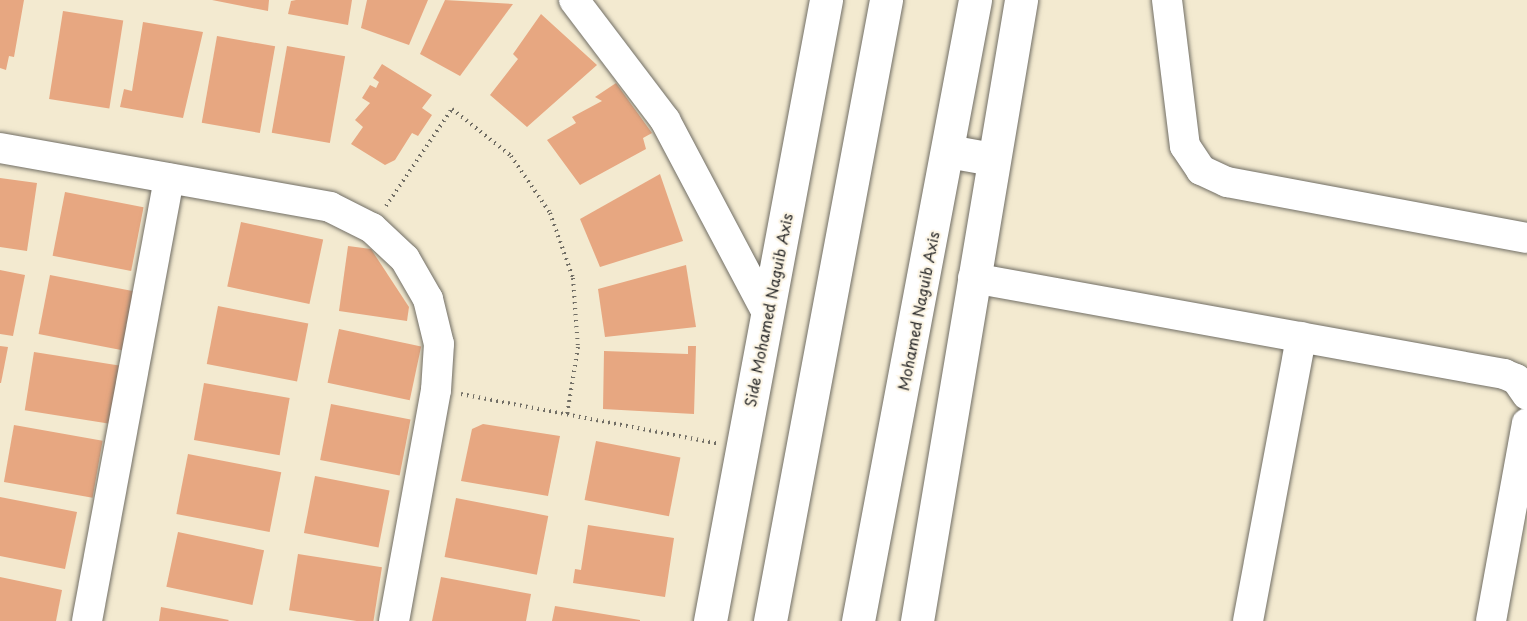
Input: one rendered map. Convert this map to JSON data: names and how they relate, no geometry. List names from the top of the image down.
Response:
{
  "streets": {
    "main road": ["Side Mohamed Naguib Axis", "Mohamed Naguib Axis"]
  }
}
